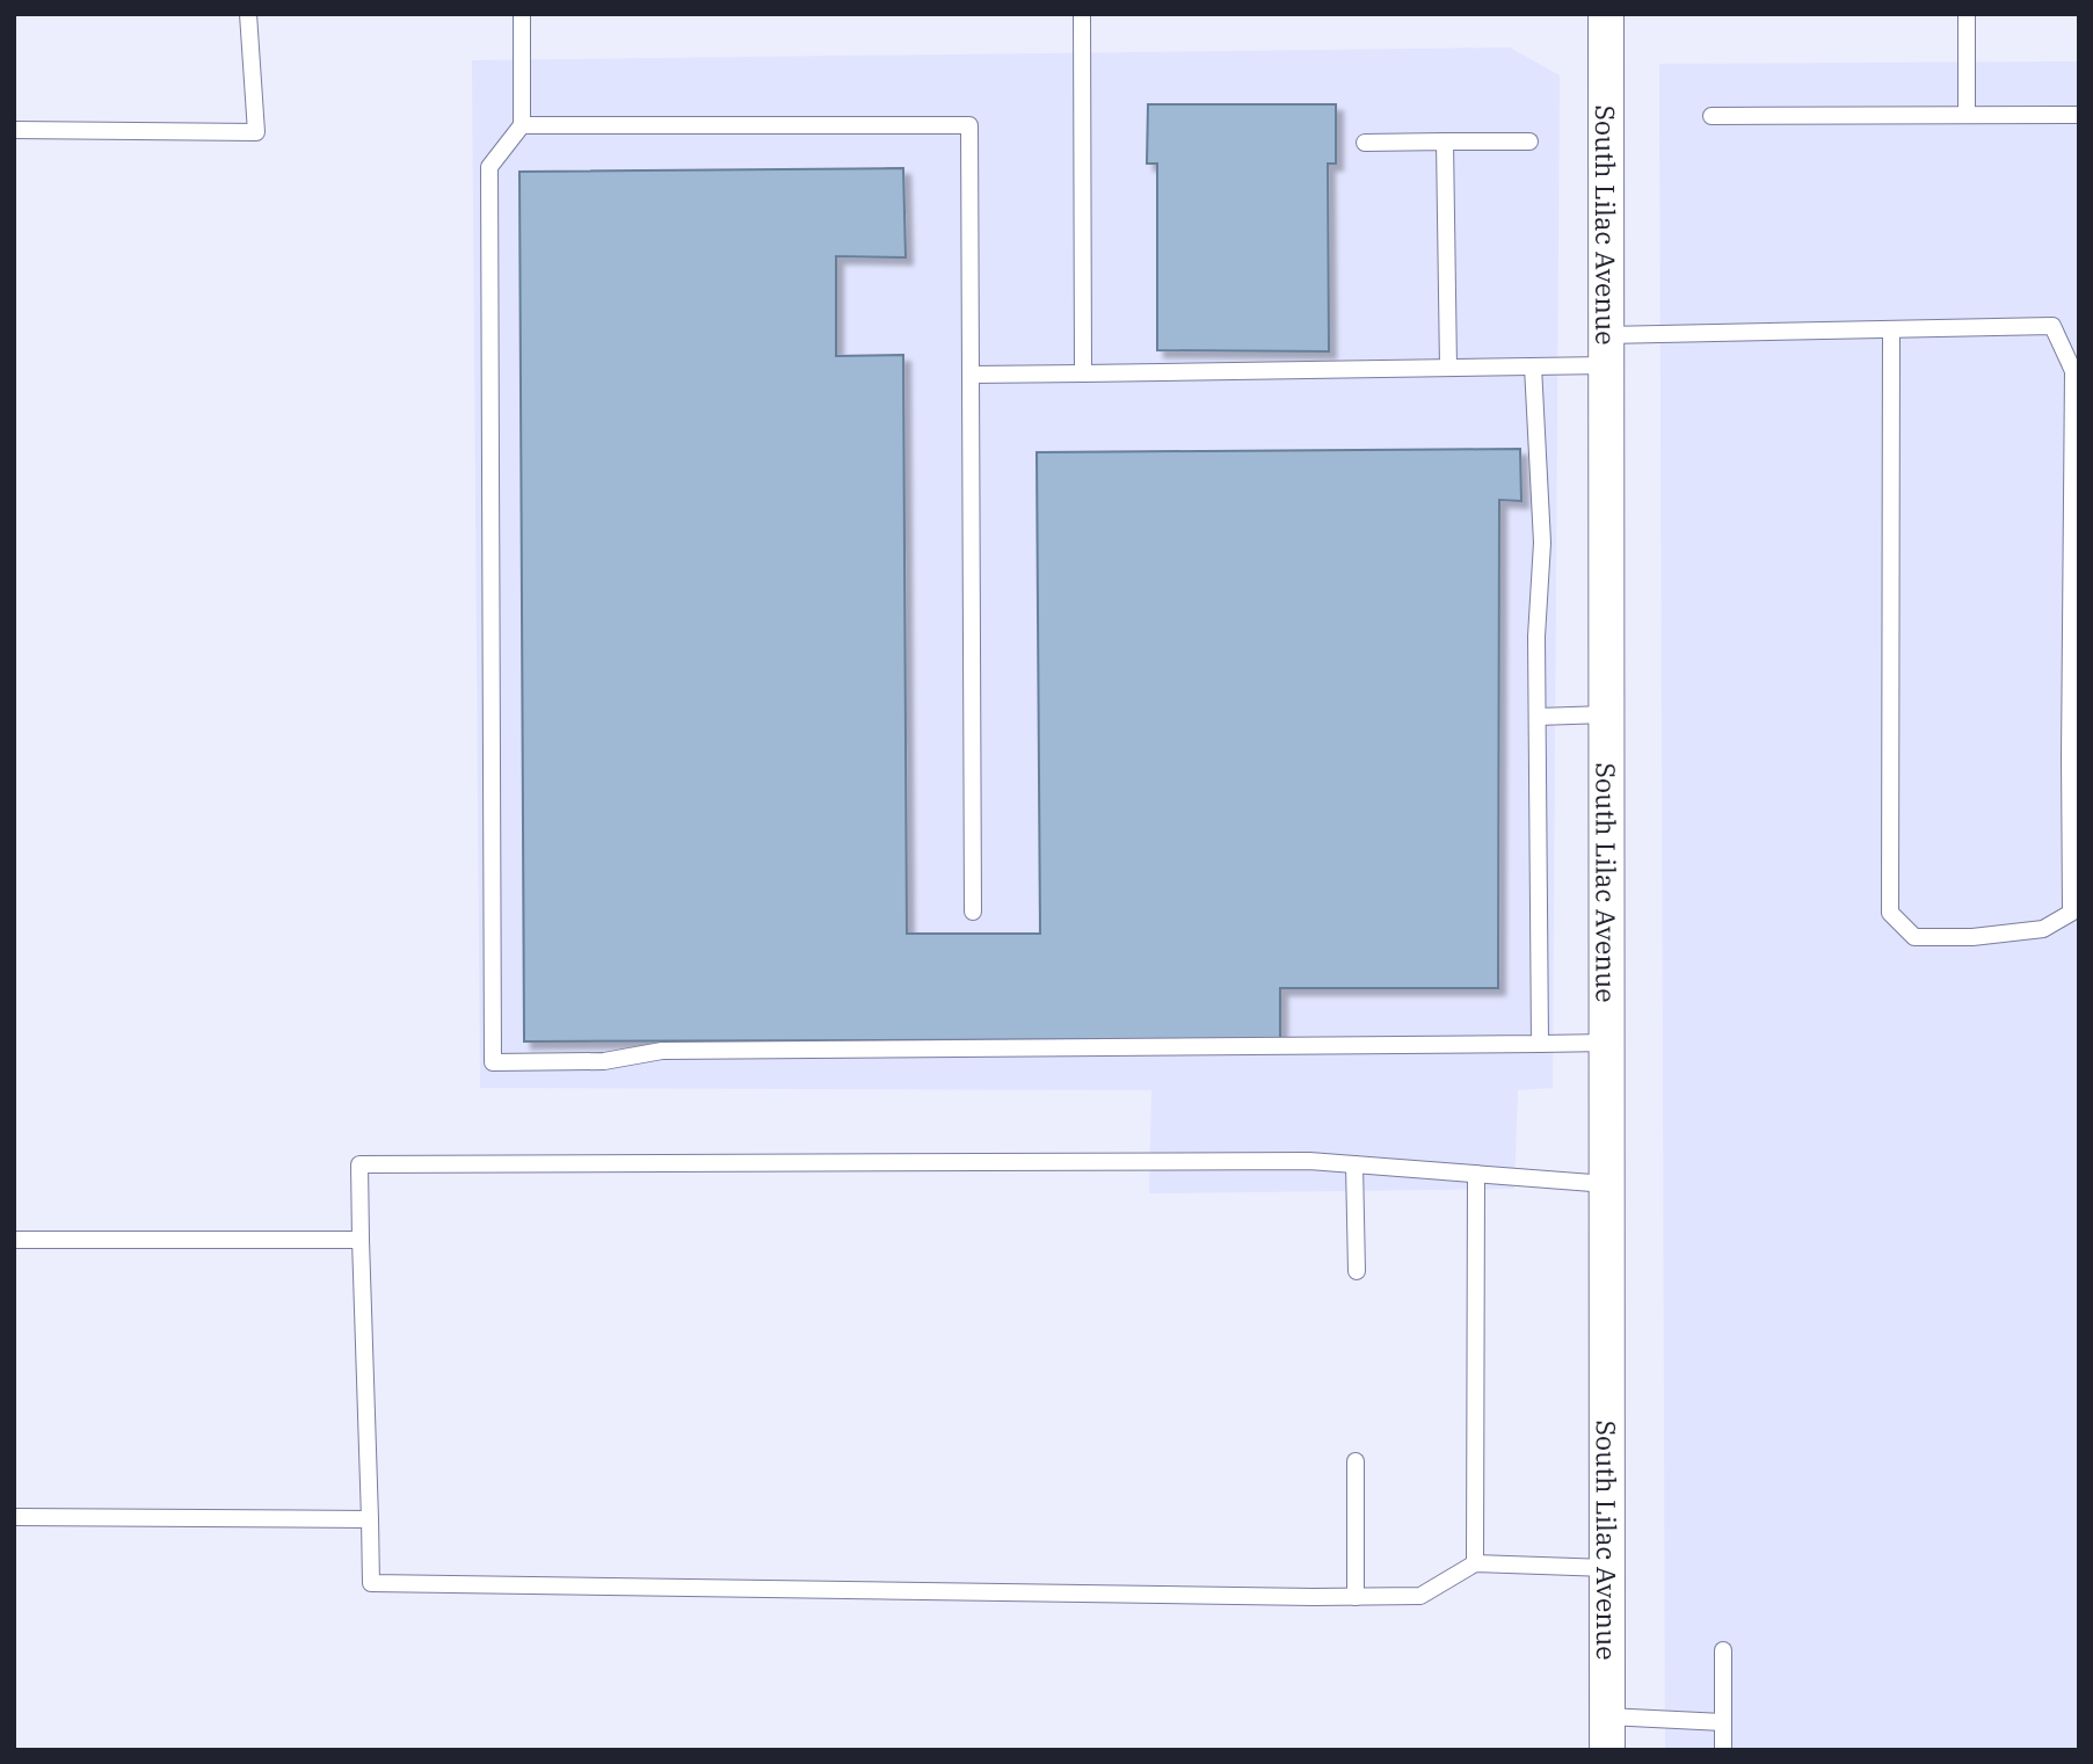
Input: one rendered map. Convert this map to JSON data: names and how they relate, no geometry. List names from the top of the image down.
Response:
{
  "streets": {
    "street": ["South Lilac Avenue"]
  }
}
